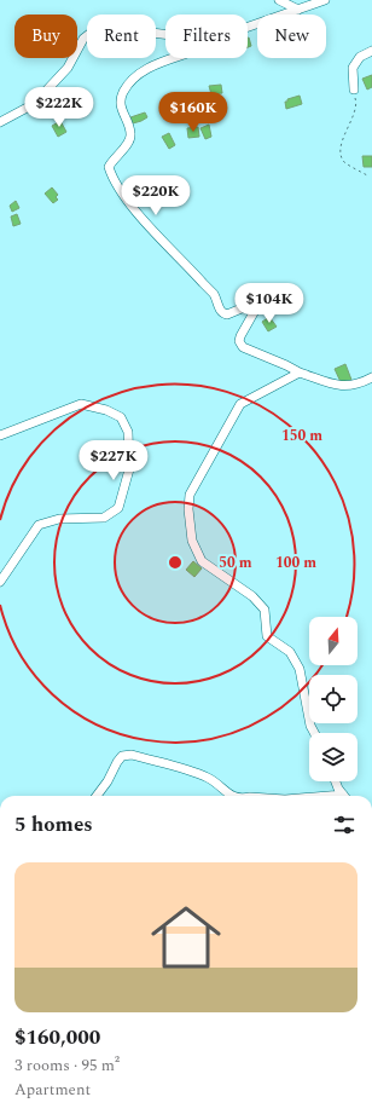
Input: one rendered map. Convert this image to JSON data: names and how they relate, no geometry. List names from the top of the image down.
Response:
{
  "north": "top",
  "page": {
    "chip": [
      "Buy",
      "Rent",
      "Filters",
      "New"
    ],
    "price": [
      "$222K",
      "$160K",
      "$220K",
      "$104K",
      "$227K"
    ],
    "heading": "5 homes",
    "list": [
      {
        "name": "$160,000",
        "note": "3 rooms · 95 m² · Apartment"
      }
    ]
  },
  "rings": ["150 m", "50 m", "100 m"]
}
